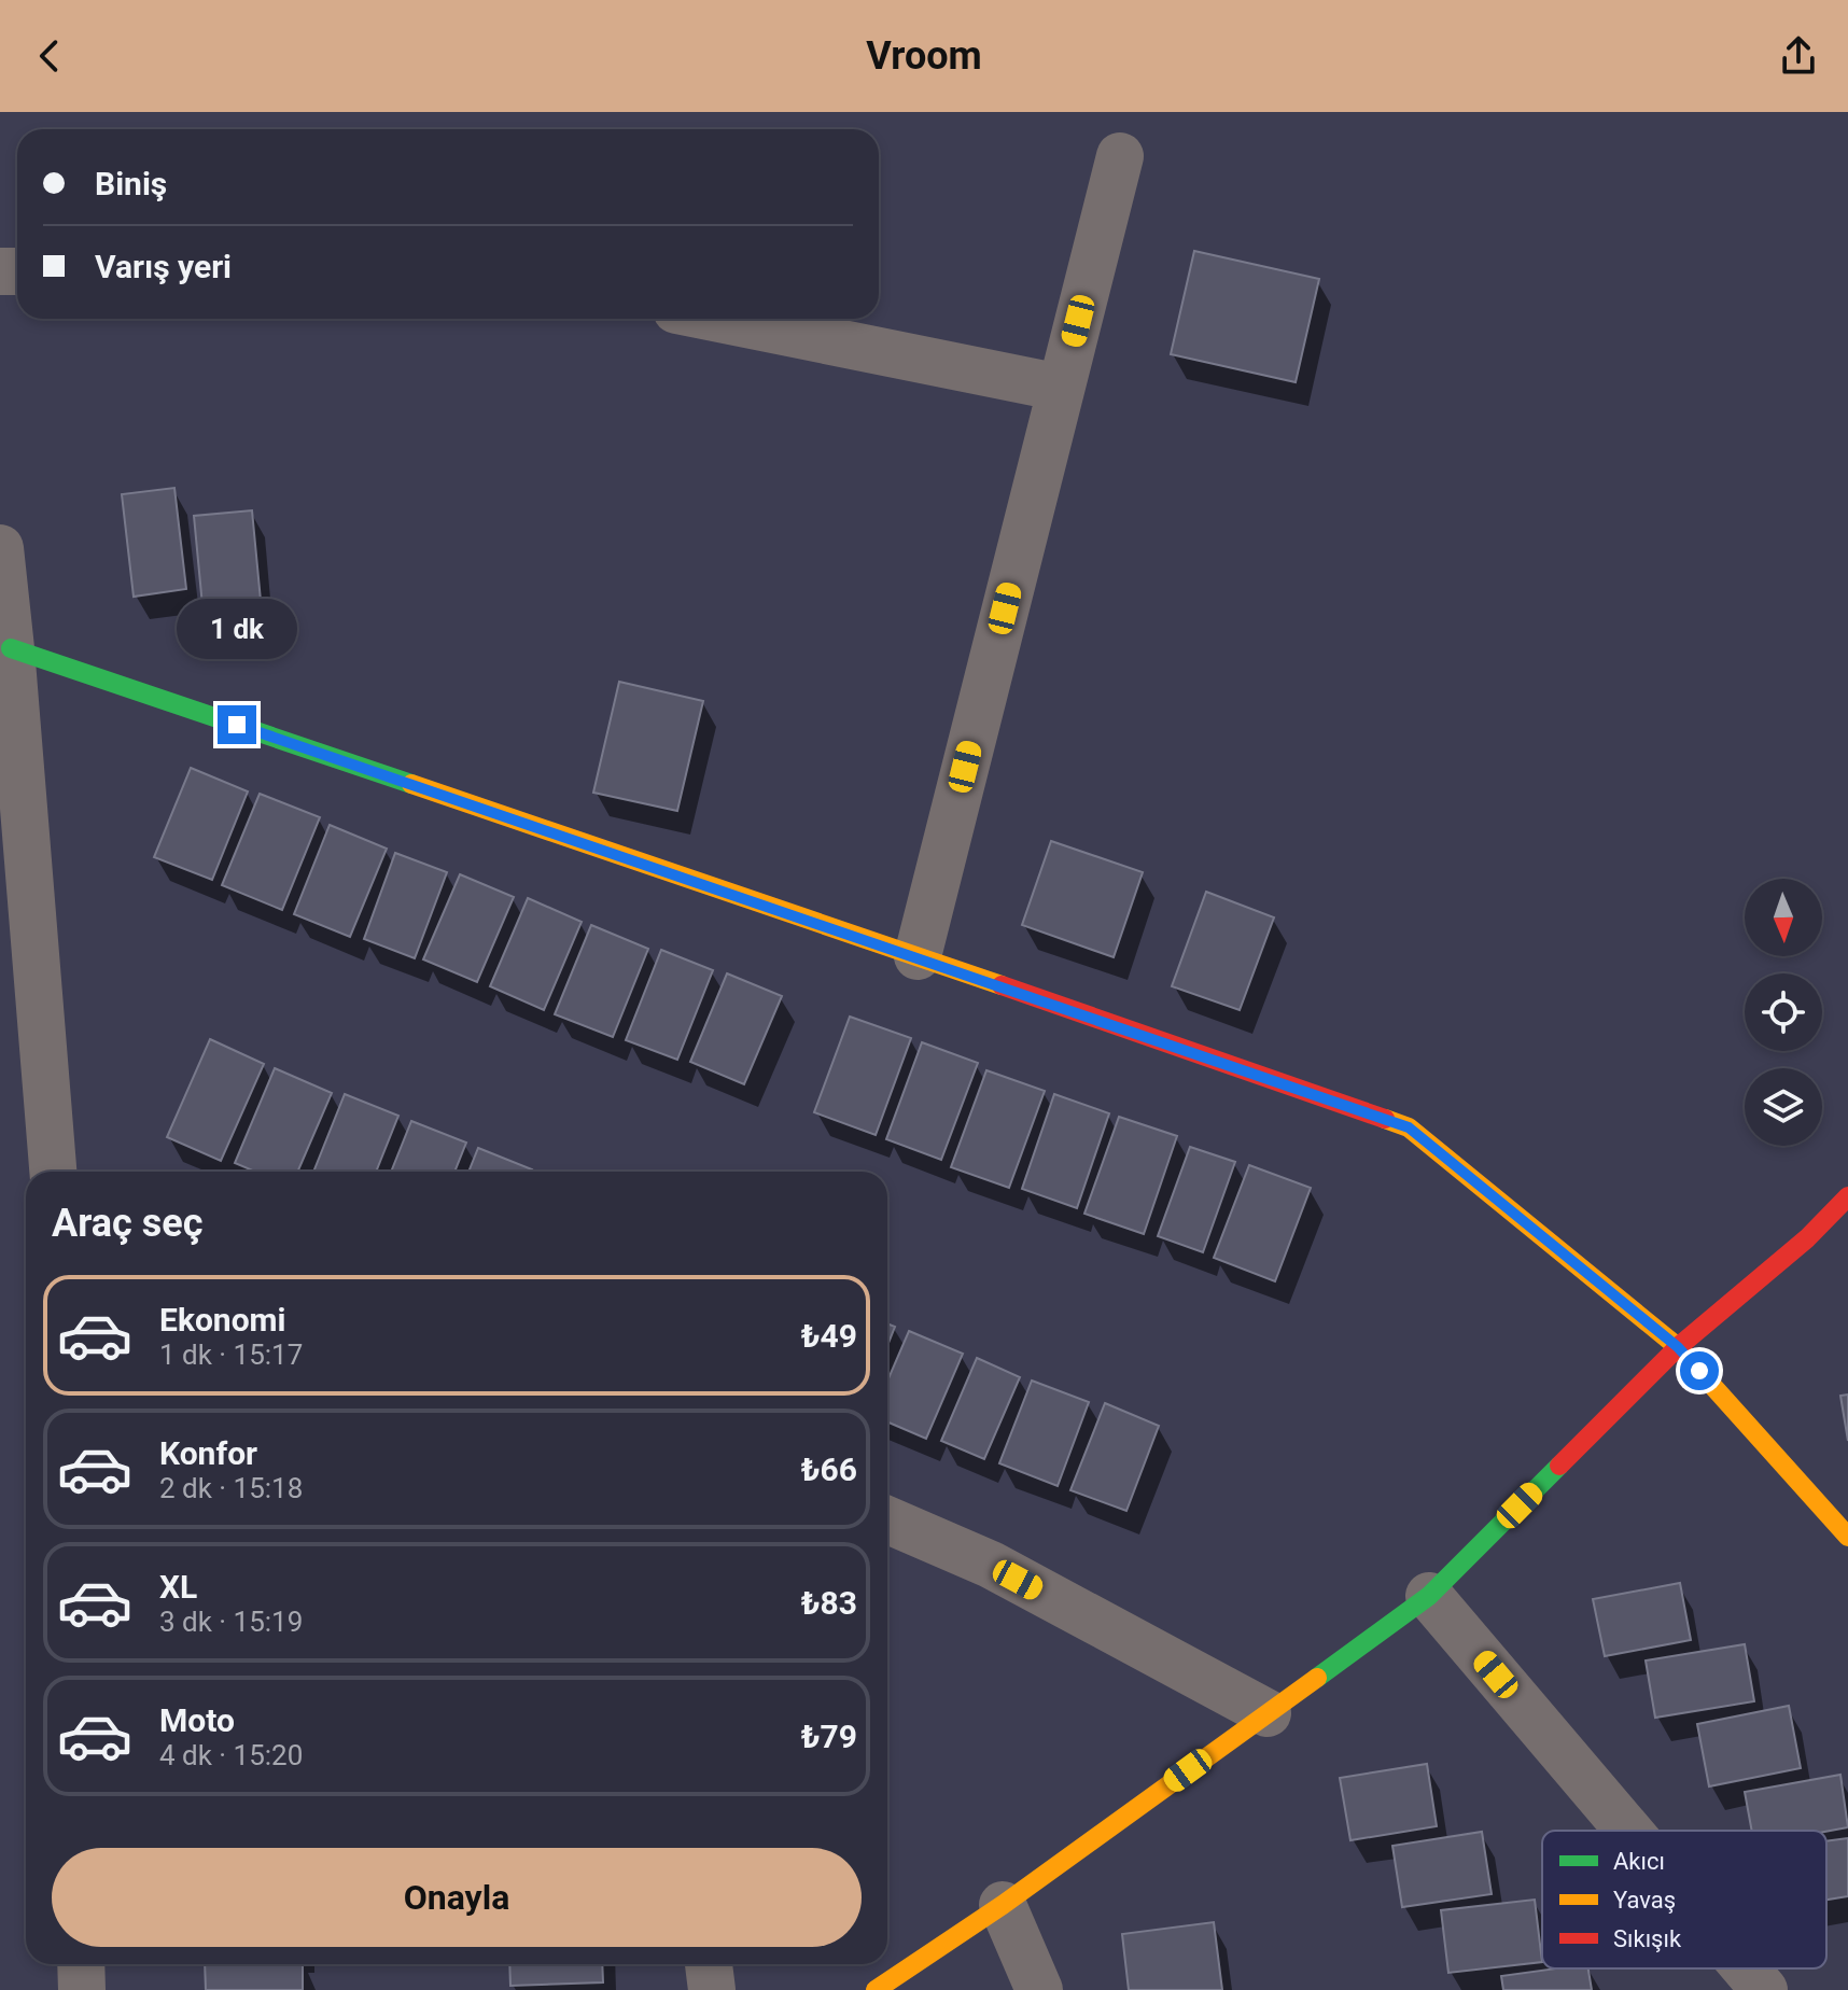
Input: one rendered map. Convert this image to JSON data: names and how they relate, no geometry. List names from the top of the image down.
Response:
{
  "legend": ["Akıcı", "Yavaş", "Sıkışık"],
  "north": "bottom",
  "page": {
    "header": "Vroom",
    "banner": ["Biniş", "Varış yeri"],
    "bubble": "1 dk",
    "heading": "Araç seç",
    "list": [
      {
        "name": "Ekonomi",
        "note": "1 dk · 15:17",
        "value": "₺49"
      },
      {
        "name": "Konfor",
        "note": "2 dk · 15:18",
        "value": "₺66"
      },
      {
        "name": "XL",
        "note": "3 dk · 15:19",
        "value": "₺83"
      },
      {
        "name": "Moto",
        "note": "4 dk · 15:20",
        "value": "₺79"
      }
    ],
    "buttons": "Onayla"
  }
}
